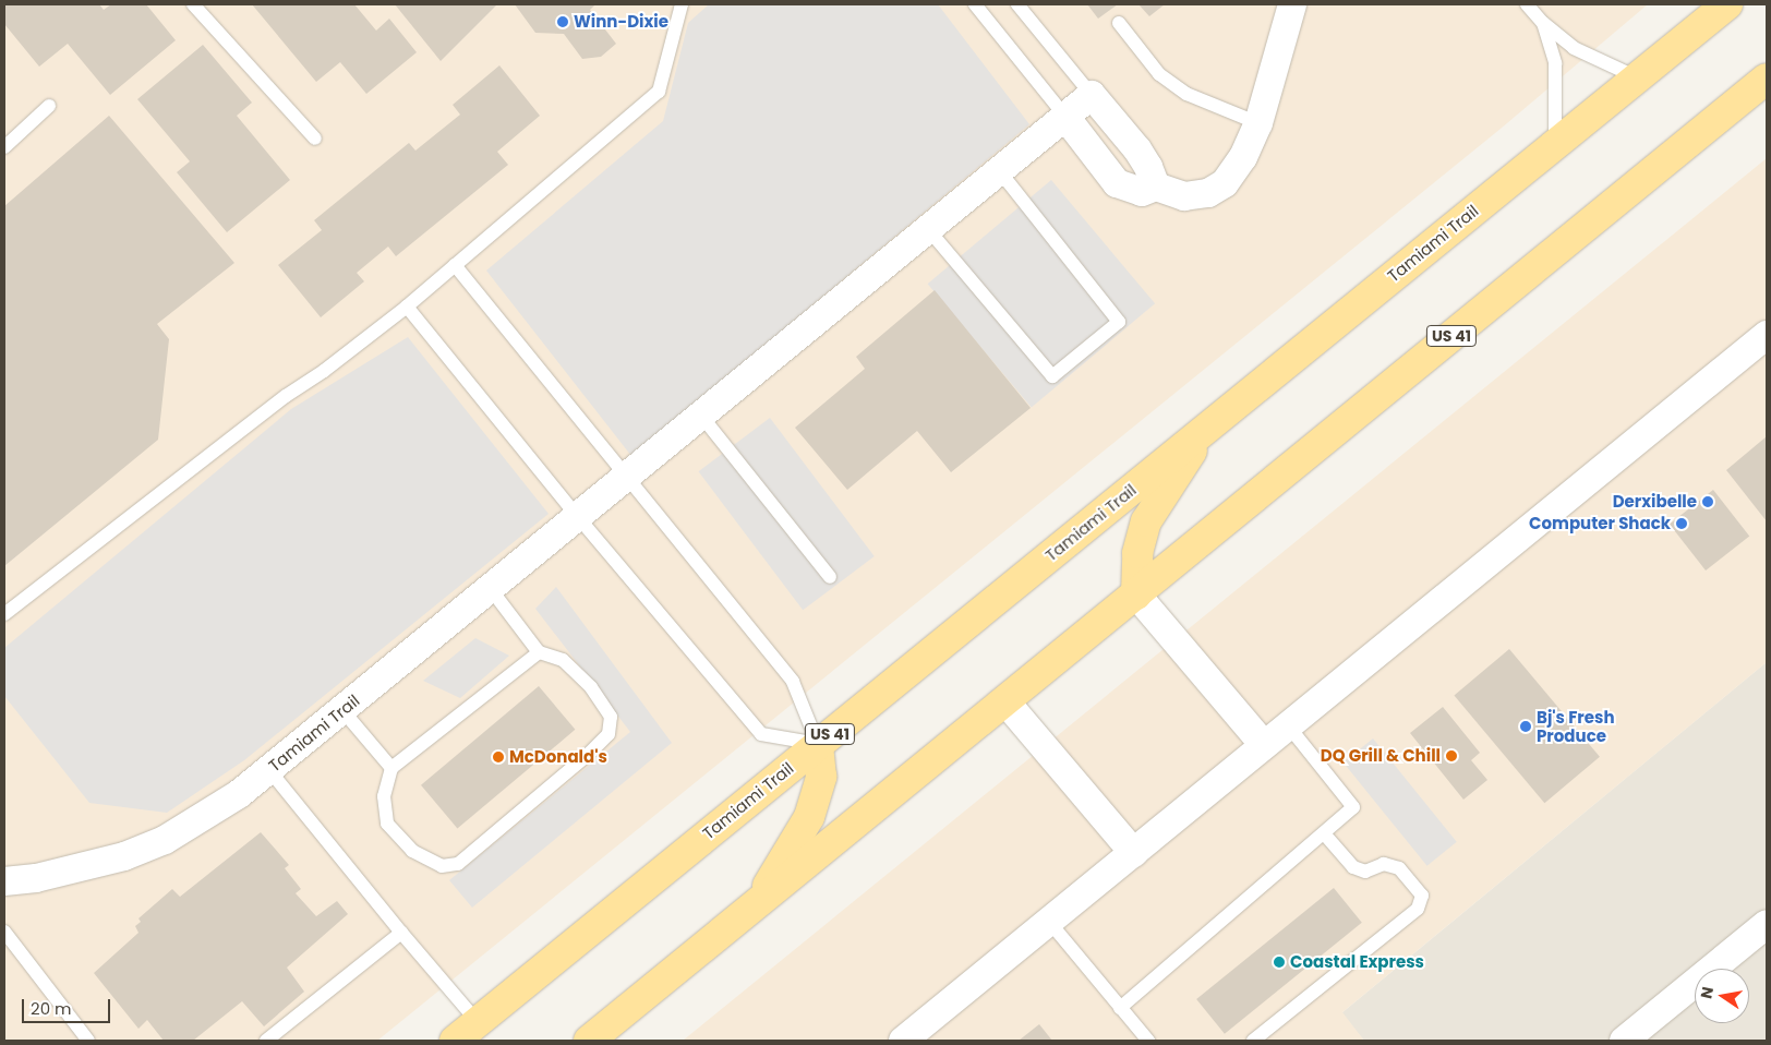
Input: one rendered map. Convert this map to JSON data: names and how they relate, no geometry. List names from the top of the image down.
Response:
{
  "streets": {
    "main road": ["Tamiami Trail", "US 41"]
  },
  "places": [
    "Winn-Dixie",
    "Derxibelle",
    "Computer Shack",
    "Bj's Fresh Produce",
    "DQ Grill & Chill",
    "McDonald's",
    "Coastal Express"
  ],
  "scale_bar": "20 m",
  "north": "left"
}
